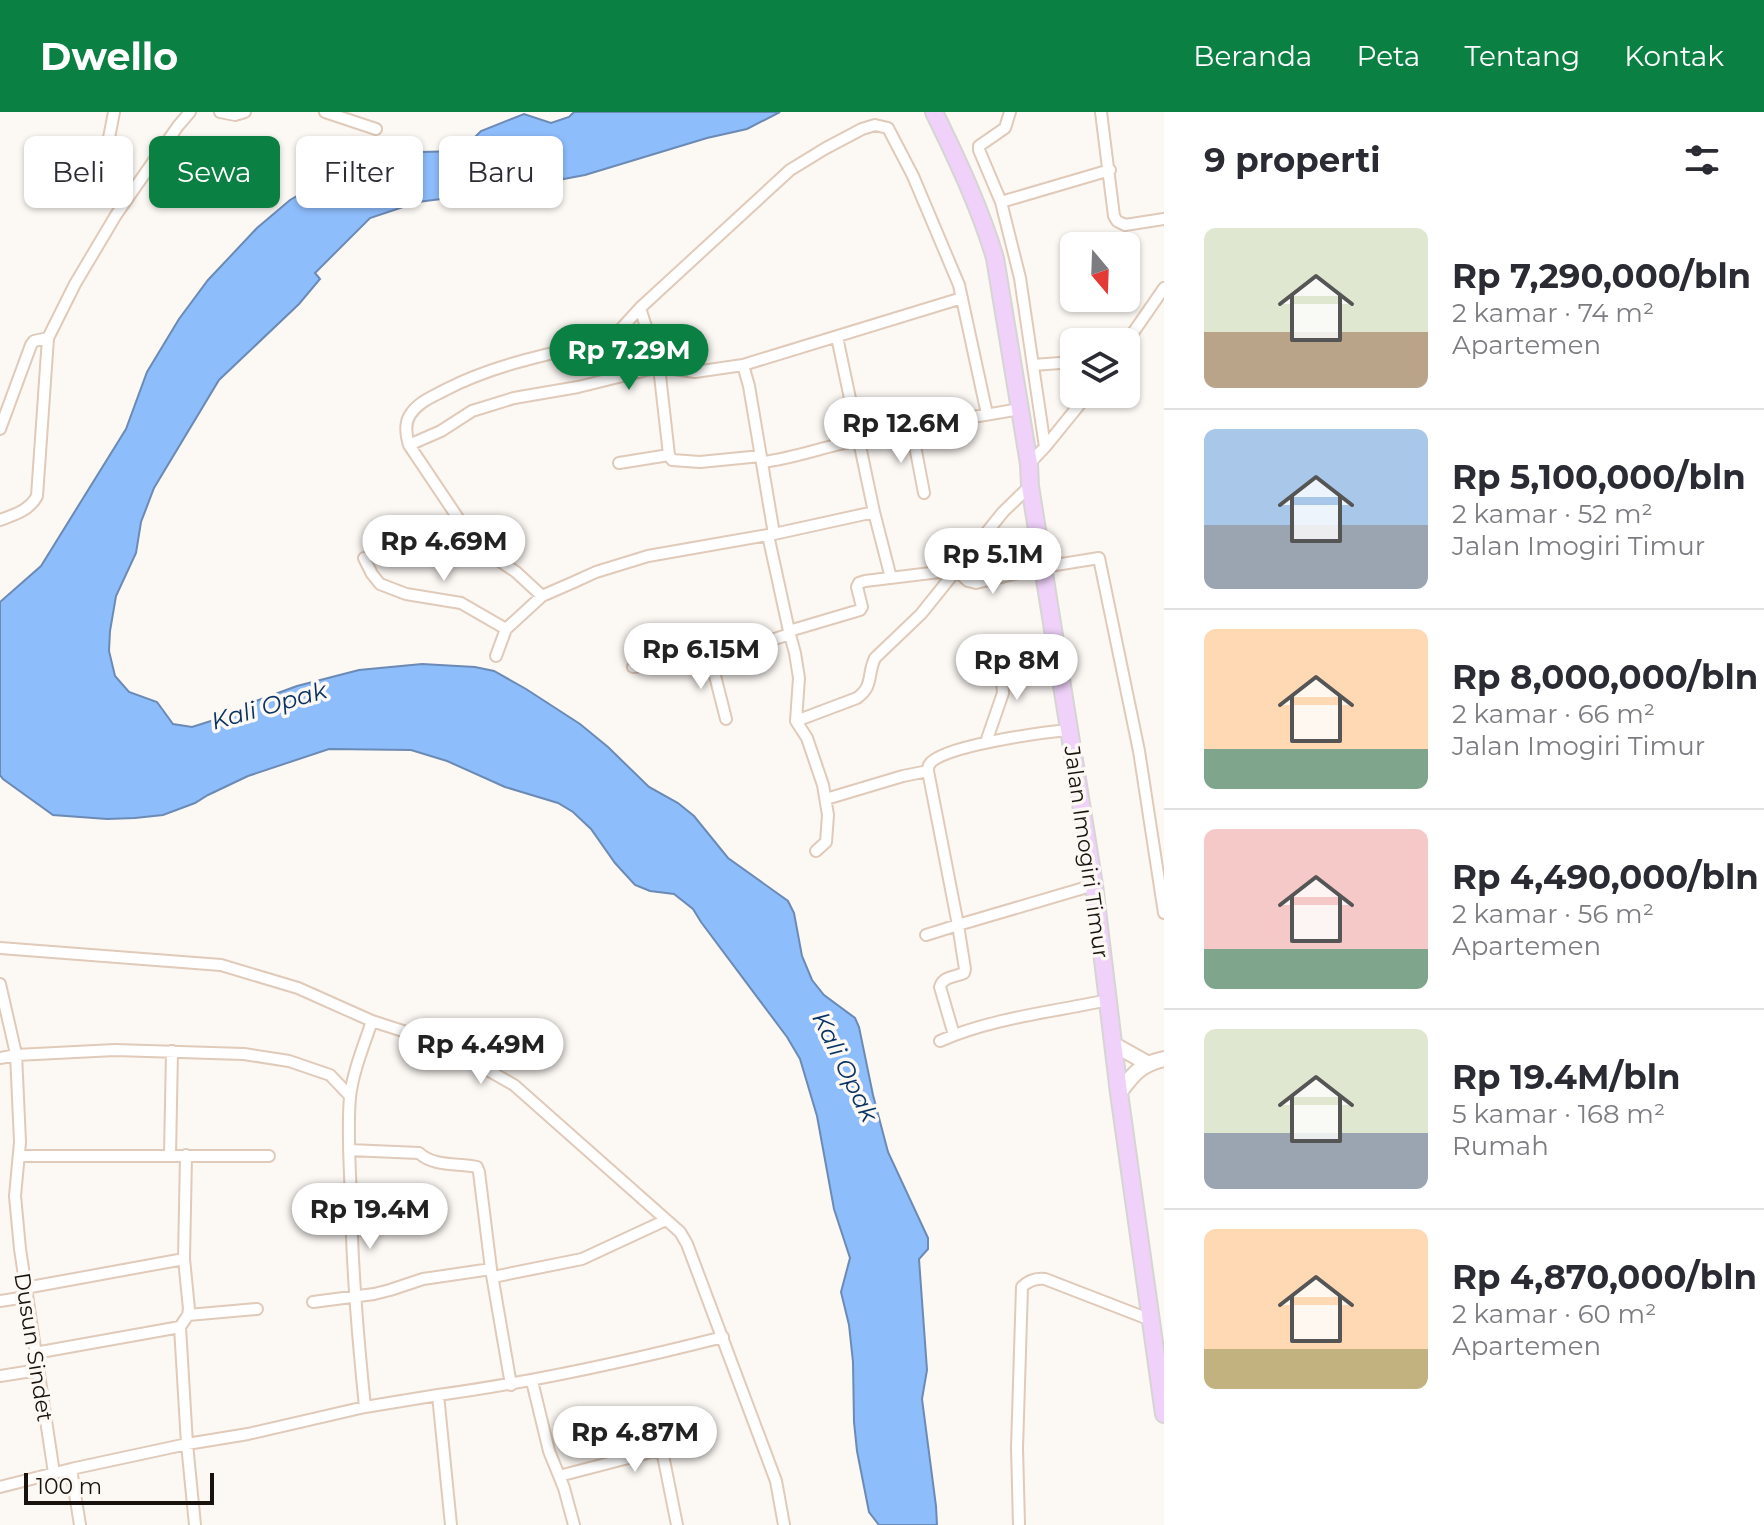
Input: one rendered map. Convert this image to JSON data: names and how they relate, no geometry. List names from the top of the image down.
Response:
{
  "streets": {
    "main road": ["Jalan Imogiri Timur"],
    "street": ["Dusun Sindet"]
  },
  "water": ["Kali Opak"],
  "scale_bar": "100 m",
  "north": "bottom",
  "page": {
    "header": "Dwello",
    "nav": [
      "Beranda",
      "Peta",
      "Tentang",
      "Kontak"
    ],
    "heading": "9 properti",
    "chip": [
      "Beli",
      "Sewa",
      "Filter",
      "Baru"
    ],
    "list": [
      {
        "name": "Rp 7,290,000/bln",
        "note": "2 kamar · 74 m² · Apartemen"
      },
      {
        "name": "Rp 5,100,000/bln",
        "note": "2 kamar · 52 m² · Jalan Imogiri Timur"
      },
      {
        "name": "Rp 8,000,000/bln",
        "note": "2 kamar · 66 m² · Jalan Imogiri Timur"
      },
      {
        "name": "Rp 4,490,000/bln",
        "note": "2 kamar · 56 m² · Apartemen"
      },
      {
        "name": "Rp 19.4M/bln",
        "note": "5 kamar · 168 m² · Rumah"
      },
      {
        "name": "Rp 4,870,000/bln",
        "note": "2 kamar · 60 m² · Apartemen"
      }
    ],
    "price": [
      "Rp 7.29M",
      "Rp 12.6M",
      "Rp 4.69M",
      "Rp 5.1M",
      "Rp 6.15M",
      "Rp 8M",
      "Rp 4.49M",
      "Rp 19.4M",
      "Rp 4.87M"
    ],
    "scale": "100 m"
  }
}
